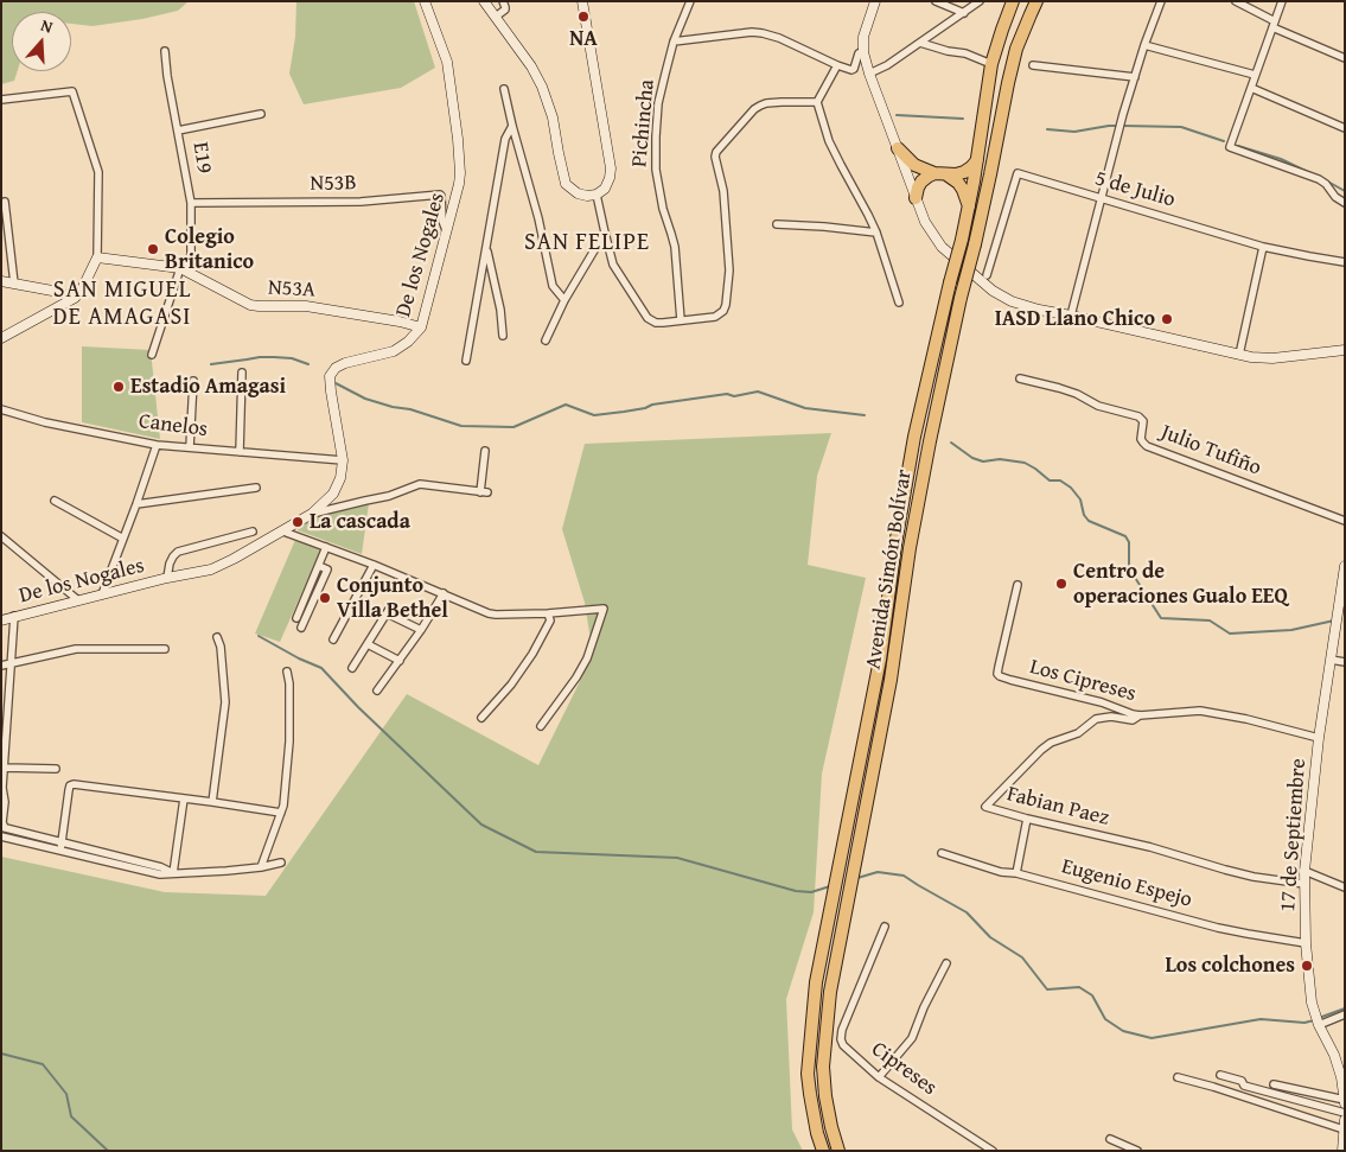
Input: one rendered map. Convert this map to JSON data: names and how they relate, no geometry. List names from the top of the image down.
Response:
{
  "streets": {
    "highway": ["Avenida Simón Bolívar"],
    "street": [
      "Pichincha",
      "E19",
      "N53B",
      "5 de Julio",
      "De los Nogales",
      "N53A",
      "Canelos",
      "Julio Tufiño",
      "Los Cipreses",
      "Fabian Paez",
      "17 de Septiembre",
      "Eugenio Espejo",
      "Cipreses"
    ]
  },
  "crossings": [
    ["E19", "N53B"],
    ["E19", "N53A"],
    ["N53B", "De los Nogales"],
    ["De los Nogales", "N53A"],
    ["De los Nogales", "Canelos"],
    ["Los Cipreses", "Fabian Paez"],
    ["Los Cipreses", "17 de Septiembre"],
    ["Fabian Paez", "17 de Septiembre"],
    ["17 de Septiembre", "Eugenio Espejo"]
  ],
  "districts": ["SAN FELIPE", "SAN MIGUEL DE AMAGASI"],
  "places": [
    "NA",
    "Colegio Britanico",
    "IASD Llano Chico",
    "Estadio Amagasi",
    "La cascada",
    "Centro de operaciones Gualo EEQ",
    "Conjunto Villa Bethel",
    "Los colchones"
  ],
  "north": "top"
}
